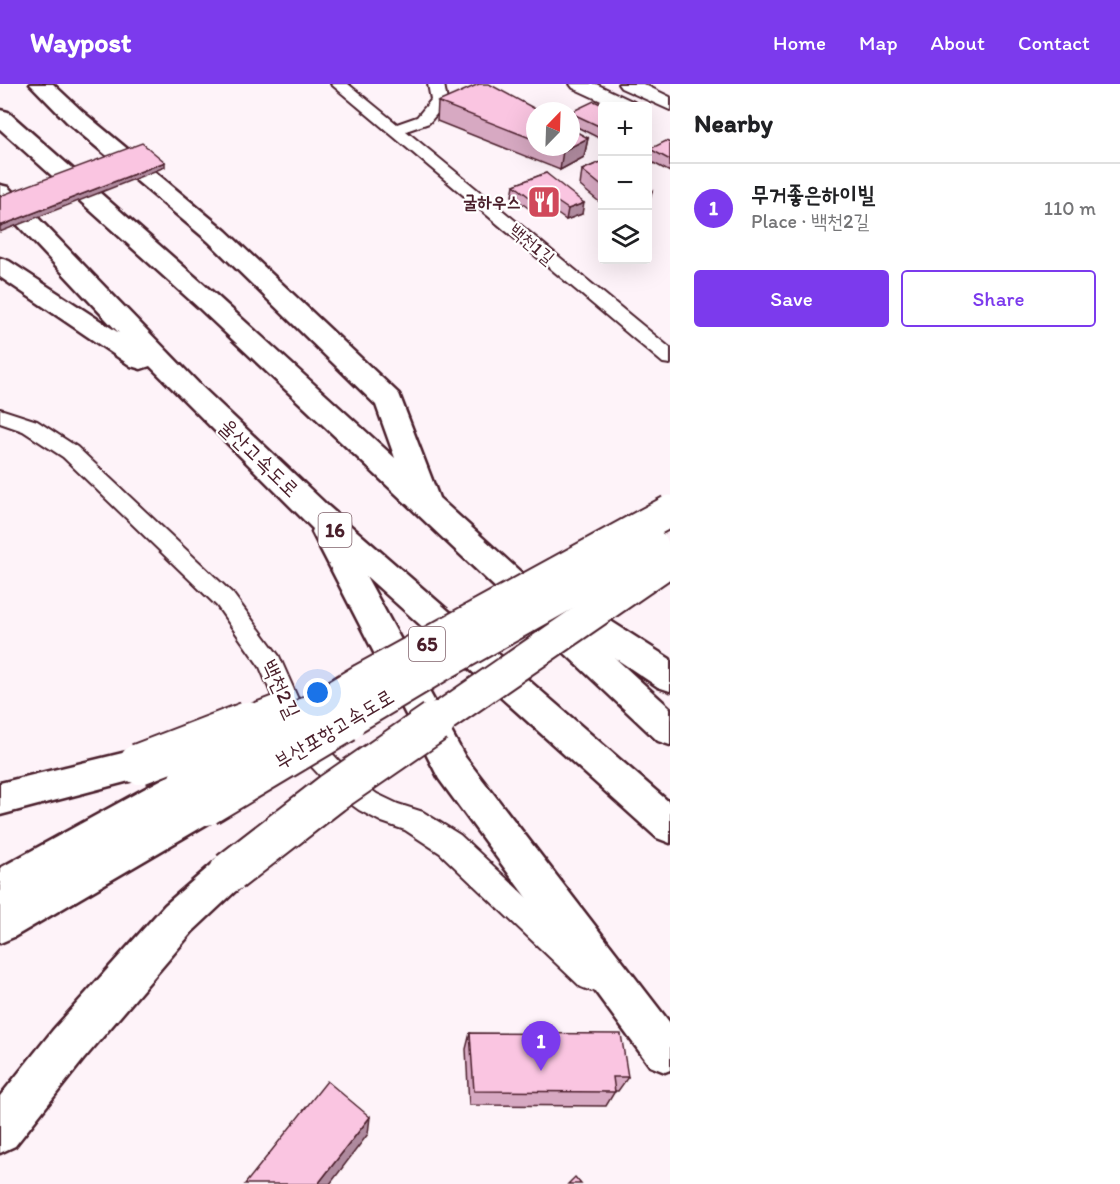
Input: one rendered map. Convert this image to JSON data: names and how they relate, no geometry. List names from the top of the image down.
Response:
{
  "streets": {
    "highway": [
      "울산고속도로",
      "16",
      "65",
      "부산포항고속도로"
    ],
    "street": ["백천1길", "백천2길"]
  },
  "places": {
    "restaurant": ["굴하우스"]
  },
  "north": "top right",
  "page": {
    "header": "Waypost",
    "nav": [
      "Home",
      "Map",
      "About",
      "Contact"
    ],
    "heading": "Nearby",
    "map_buttons": ["+", "−"],
    "list": [
      {
        "mark": "1",
        "name": "무거좋은하이빌",
        "note": "Place · 백천2길",
        "value": "110 m"
      }
    ],
    "buttons": ["Save", "Share"],
    "pins": "1"
  }
}
